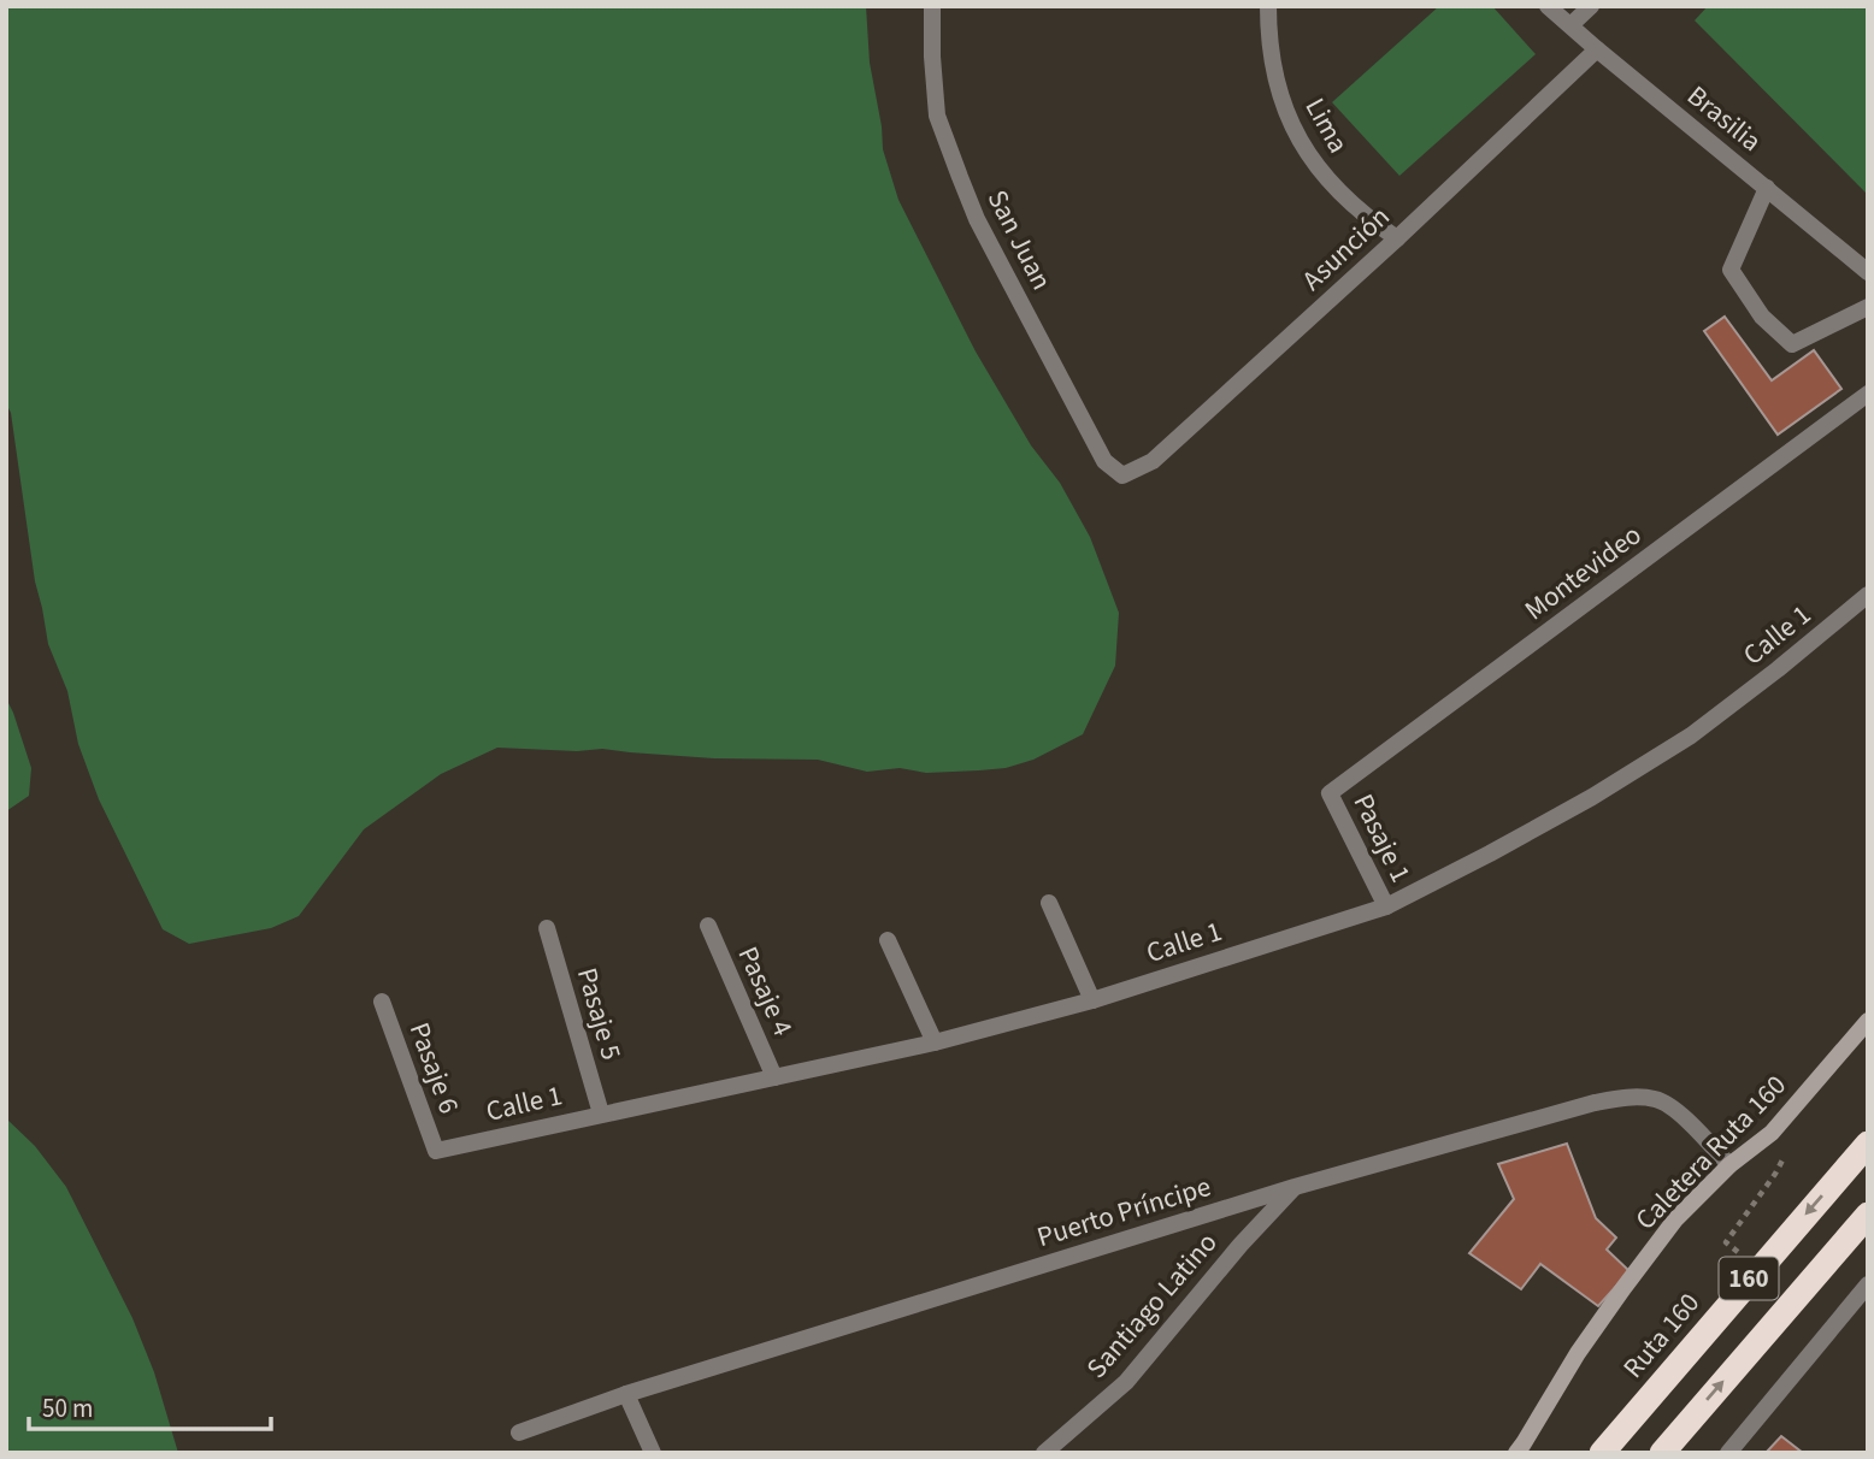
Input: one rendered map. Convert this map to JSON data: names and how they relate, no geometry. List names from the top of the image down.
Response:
{
  "streets": {
    "highway": ["160", "Ruta 160"],
    "street": [
      "Brasilia",
      "Lima",
      "San Juan",
      "Asunción",
      "Montevideo",
      "Calle 1",
      "Pasaje 1",
      "Pasaje 4",
      "Pasaje 5",
      "Pasaje 6",
      "Caletera Ruta 160",
      "Puerto Príncipe",
      "Santiago Latino"
    ]
  },
  "crossings": [
    ["Brasilia", "Asunción"],
    ["Lima", "Asunción"],
    ["San Juan", "Asunción"],
    ["Montevideo", "Pasaje 1"],
    ["Calle 1", "Pasaje 1"],
    ["Calle 1", "Pasaje 4"],
    ["Calle 1", "Pasaje 5"],
    ["Calle 1", "Pasaje 6"],
    ["Caletera Ruta 160", "Puerto Príncipe"],
    ["Puerto Príncipe", "Santiago Latino"]
  ],
  "scale_bar": "50 m"
}
